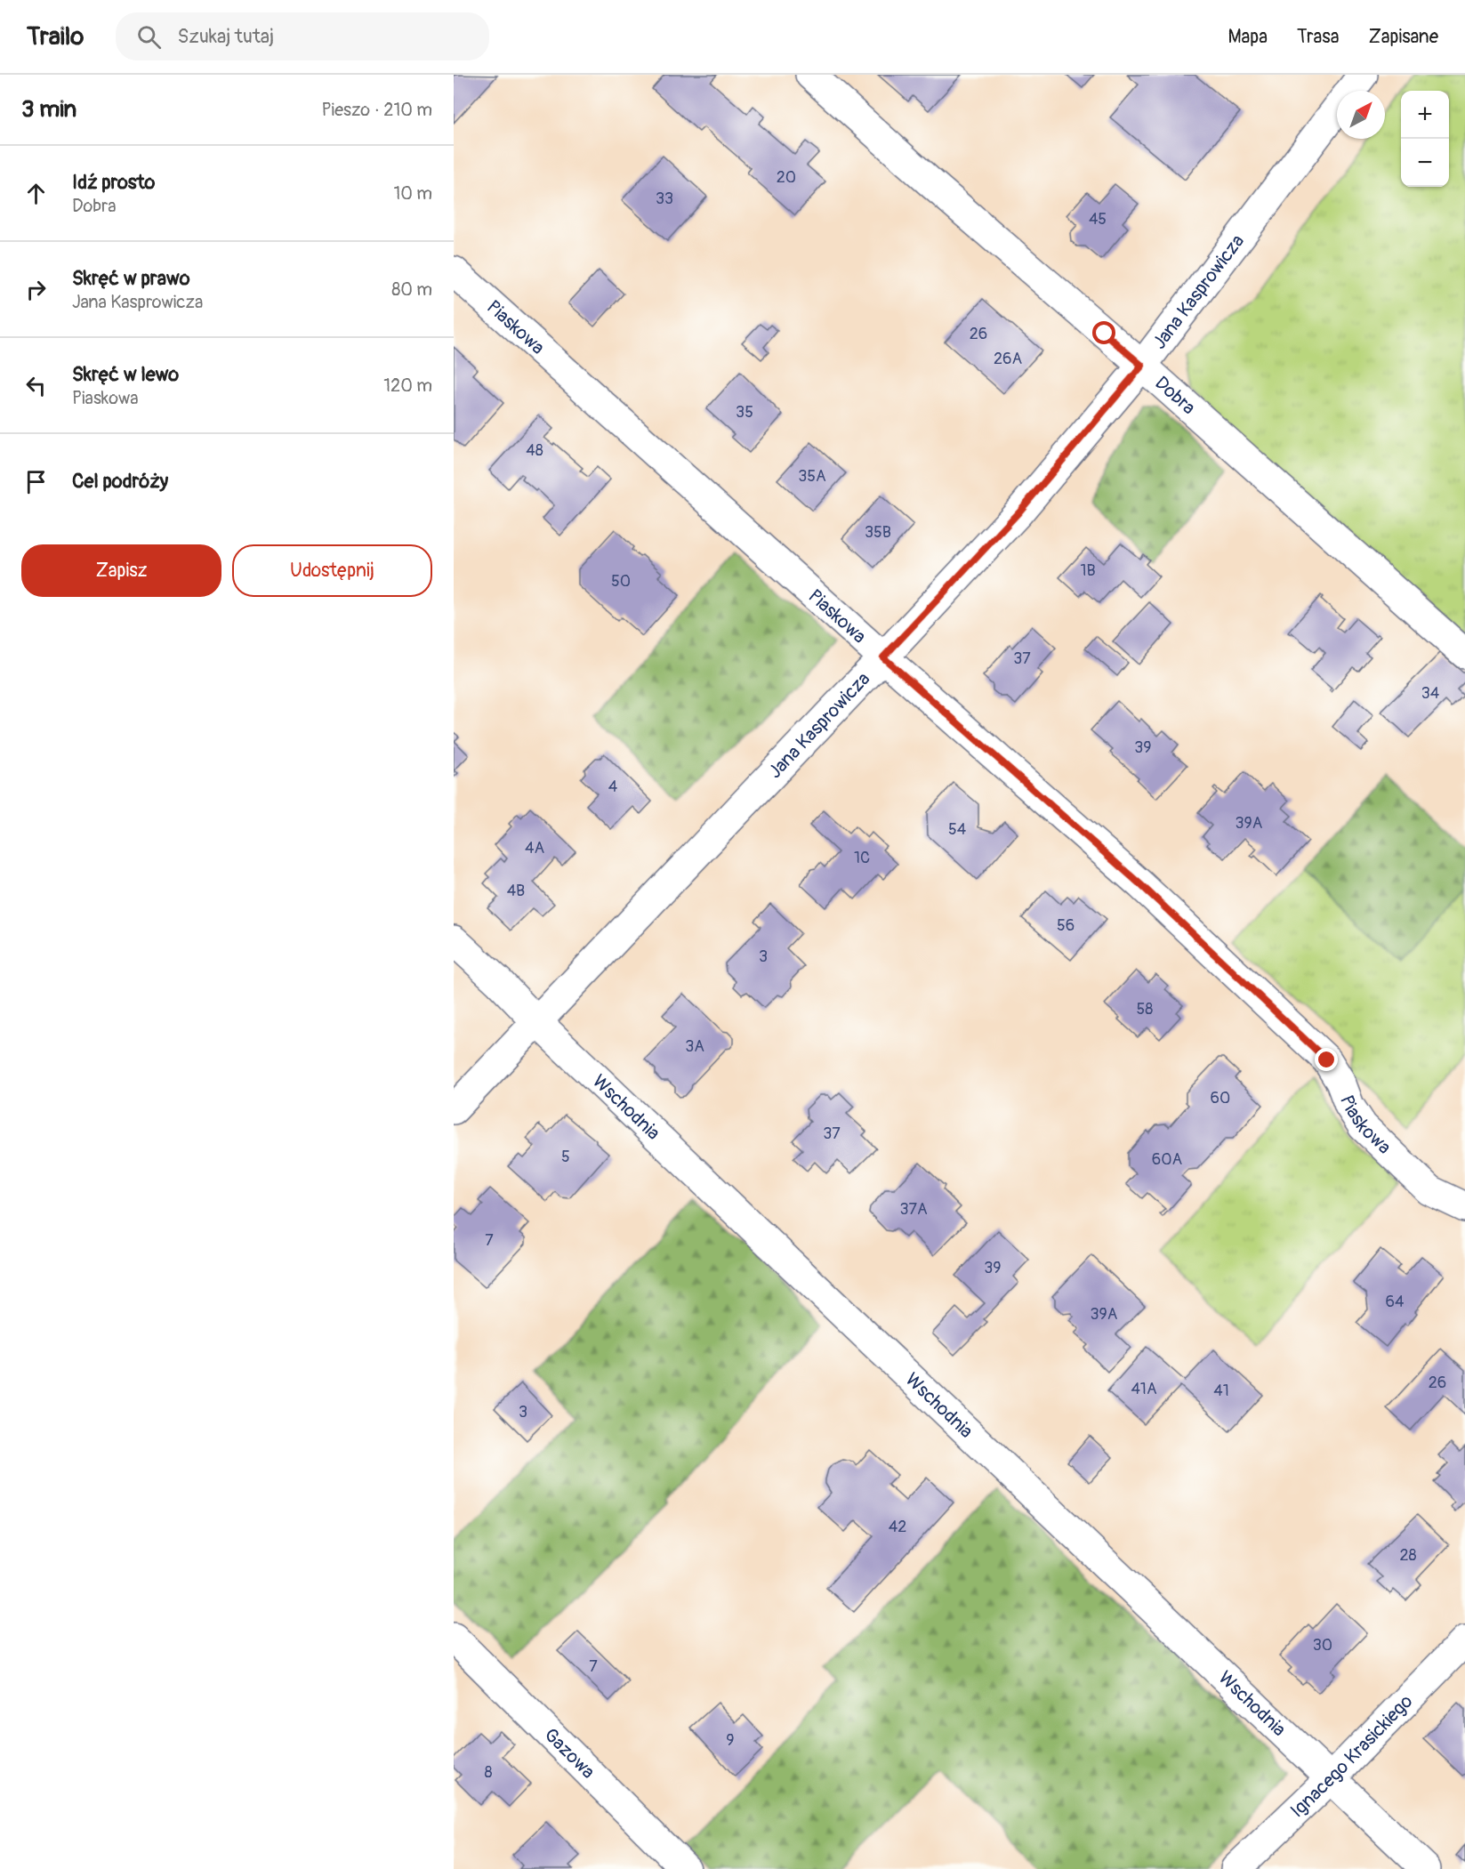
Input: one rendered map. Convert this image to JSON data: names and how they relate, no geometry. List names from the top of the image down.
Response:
{
  "streets": {
    "street": [
      "Jana Kasprowicza",
      "Piaskowa",
      "Dobra",
      "Wschodnia",
      "Gazowa",
      "Ignacego Krasickiego"
    ]
  },
  "crossings": [
    ["Jana Kasprowicza", "Piaskowa"],
    ["Jana Kasprowicza", "Dobra"],
    ["Jana Kasprowicza", "Wschodnia"],
    ["Wschodnia", "Ignacego Krasickiego"]
  ],
  "house_numbers": [
    "20",
    "33",
    "45",
    "26",
    "26A",
    "35",
    "48",
    "35A",
    "35B",
    "1B",
    "50",
    "37",
    "34",
    "39",
    "4",
    "39A",
    "54",
    "4A",
    "1C",
    "4B",
    "56",
    "3",
    "58",
    "3A",
    "60",
    "37",
    "5",
    "60A",
    "37A",
    "7",
    "39",
    "64",
    "39A",
    "26",
    "41A",
    "41",
    "3",
    "42",
    "28",
    "30",
    "7",
    "9",
    "8"
  ],
  "north": "top right",
  "page": {
    "header": "Trailo",
    "search": "Szukaj tutaj",
    "nav": ["Mapa", "Trasa", "Zapisane"],
    "heading": ["3 min", "Pieszo · 210 m"],
    "map_buttons": ["+", "−"],
    "list": [
      ["Idź prosto", "Dobra", "10 m"],
      ["Skręć w prawo", "Jana Kasprowicza", "80 m"],
      ["Skręć w lewo", "Piaskowa", "120 m"],
      "Cel podróży"
    ],
    "buttons": ["Zapisz", "Udostępnij"]
  }
}
